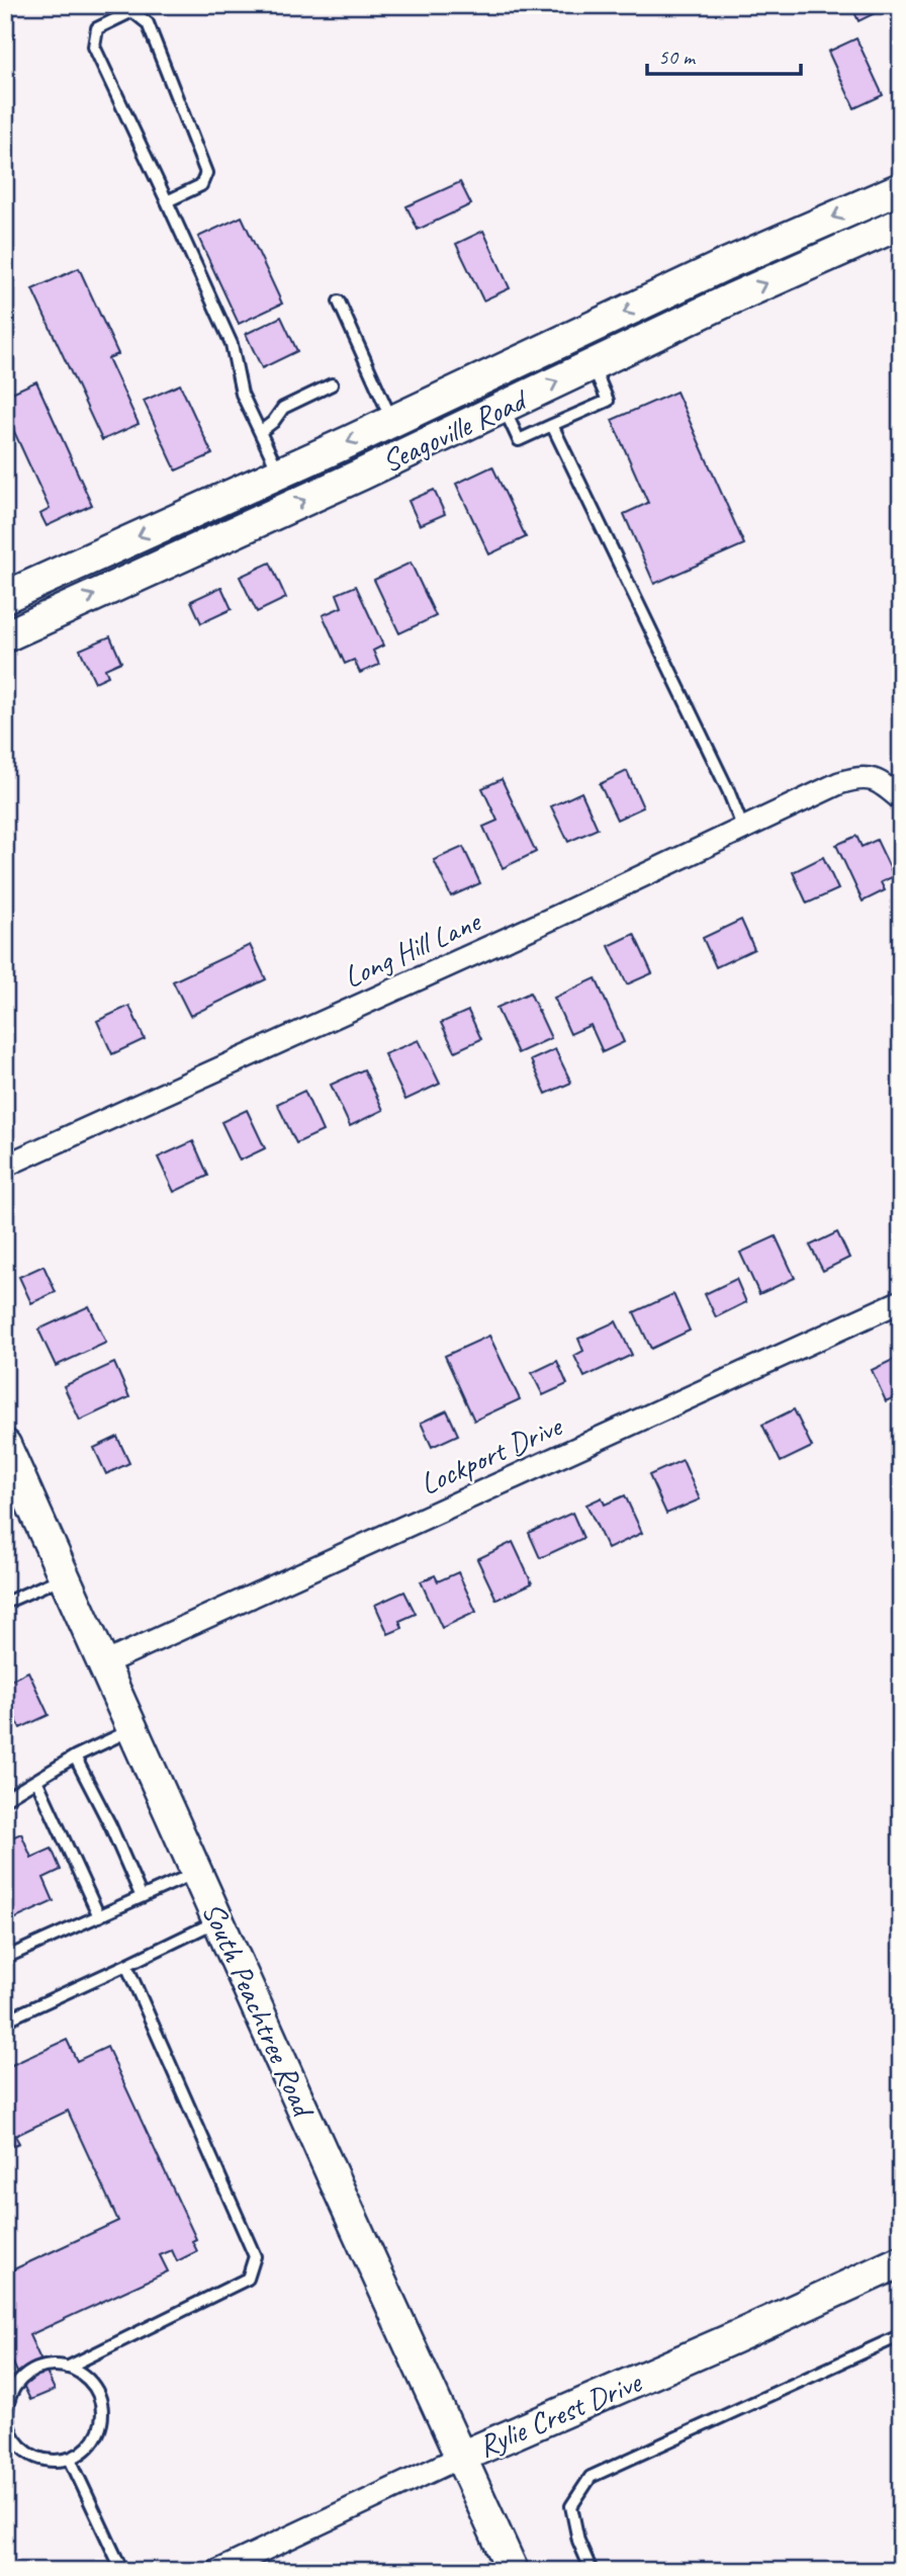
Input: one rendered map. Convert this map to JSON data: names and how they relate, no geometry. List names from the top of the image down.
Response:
{
  "streets": {
    "main road": ["Seagoville Road", "South Peachtree Road", "Rylie Crest Drive"],
    "street": ["Long Hill Lane", "Lockport Drive"]
  },
  "crossings": [
    ["Lockport Drive", "South Peachtree Road"],
    ["South Peachtree Road", "Rylie Crest Drive"]
  ],
  "scale_bar": "50 m"
}
